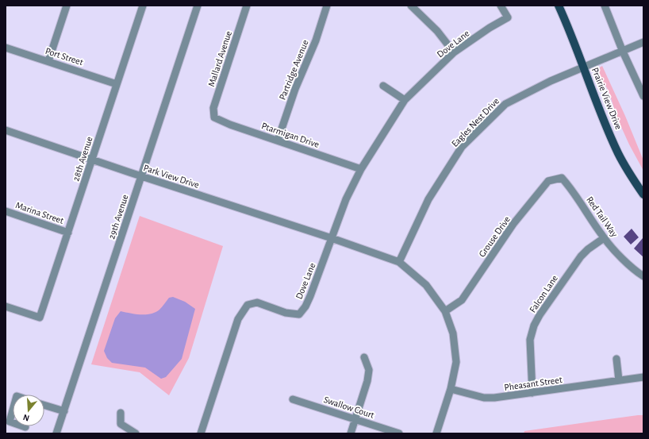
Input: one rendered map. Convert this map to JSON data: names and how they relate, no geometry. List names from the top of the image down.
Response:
{
  "streets": {
    "main road": ["Prairie View Drive"],
    "street": [
      "Dove Lane",
      "Port Street",
      "Mallard Avenue",
      "Partridge Avenue",
      "Eagles Nest Drive",
      "Ptarmigan Drive",
      "28th Avenue",
      "Park View Drive",
      "Marina Street",
      "29th Avenue",
      "Red Tail Way",
      "Grouse Drive",
      "Falcon Lane",
      "Pheasant Street",
      "Swallow Court"
    ]
  },
  "crossings": [
    ["Dove Lane", "Ptarmigan Drive"],
    ["Dove Lane", "Park View Drive"],
    ["Port Street", "28th Avenue"],
    ["Mallard Avenue", "Ptarmigan Drive"],
    ["Partridge Avenue", "Ptarmigan Drive"],
    ["Prairie View Drive", "Eagles Nest Drive"],
    ["Eagles Nest Drive", "Park View Drive"],
    ["28th Avenue", "Park View Drive"],
    ["28th Avenue", "Marina Street"],
    ["Park View Drive", "29th Avenue"],
    ["Red Tail Way", "Grouse Drive"],
    ["Red Tail Way", "Falcon Lane"],
    ["Falcon Lane", "Pheasant Street"]
  ],
  "north": "bottom"
}
